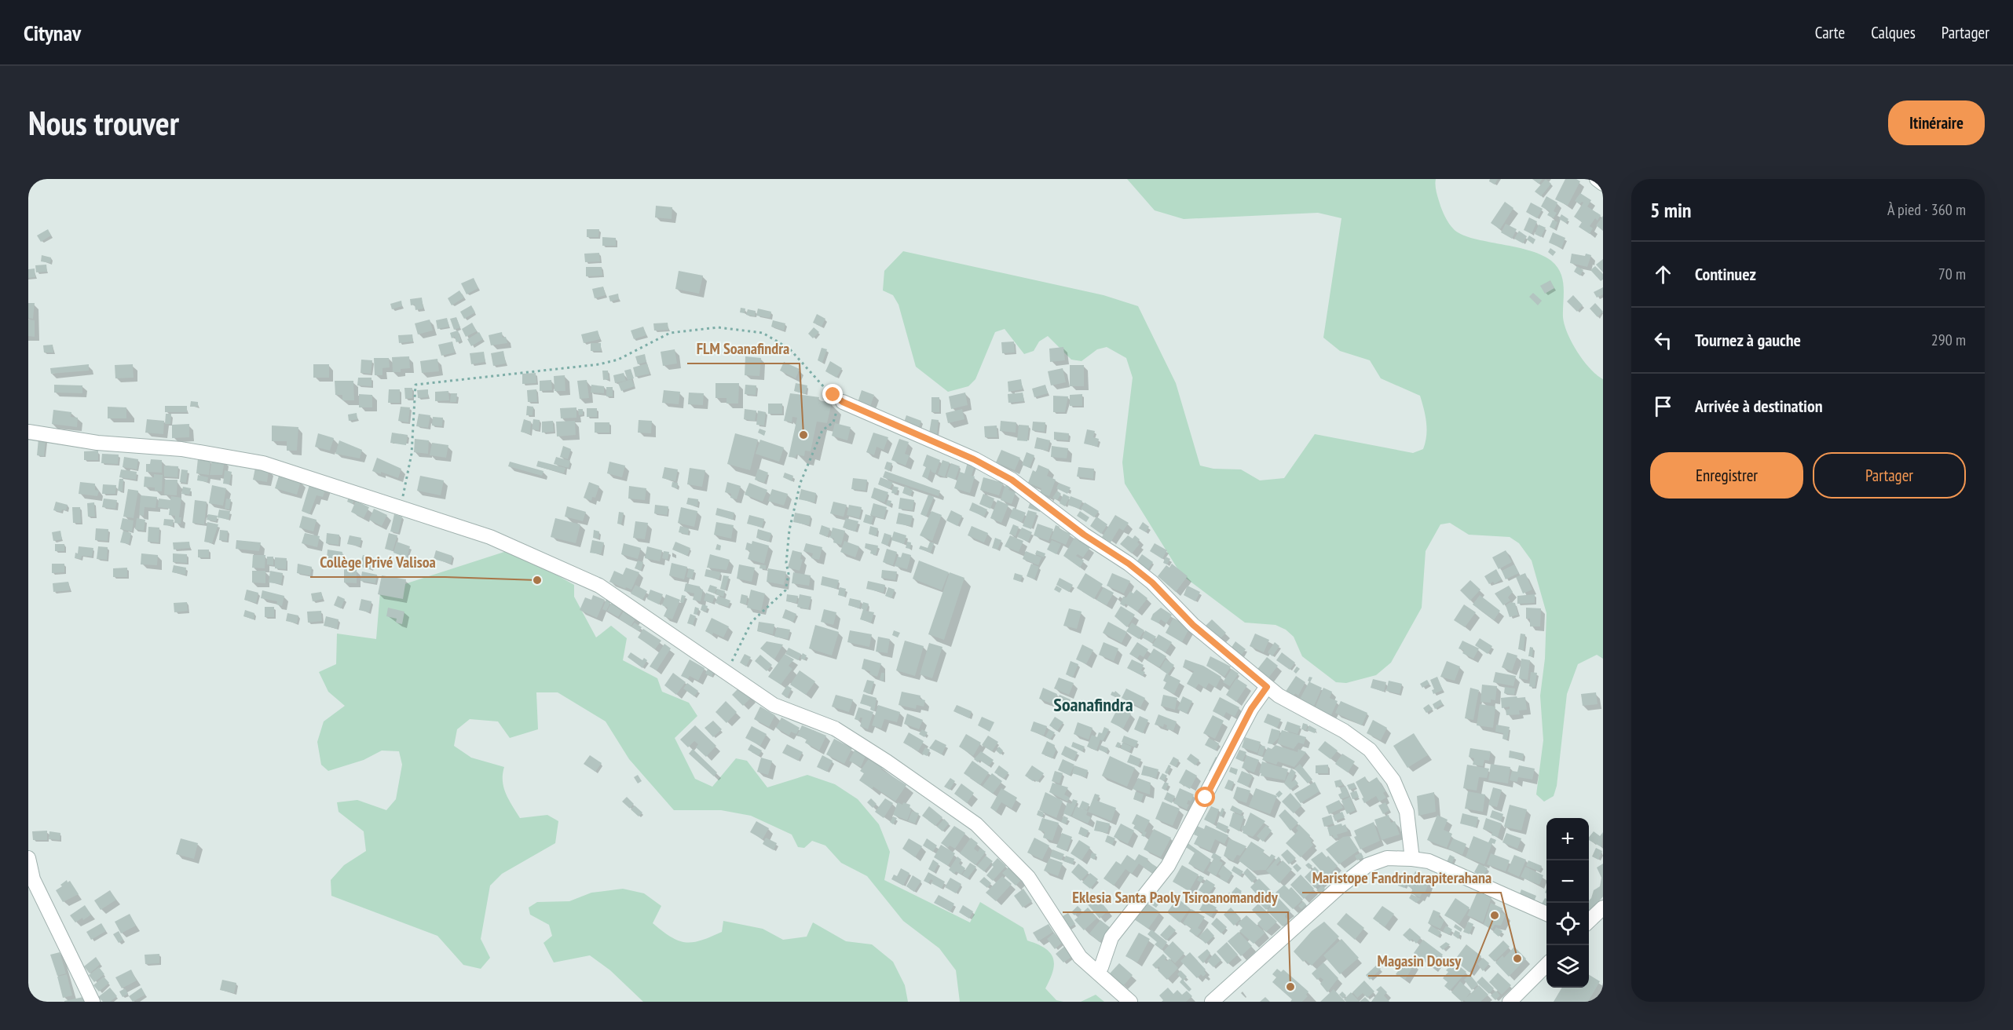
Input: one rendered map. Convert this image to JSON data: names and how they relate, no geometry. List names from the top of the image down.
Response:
{
  "districts": ["Soanafindra"],
  "places": [
    "FLM Soanafindra",
    "Collège Privé Valisoa",
    "Magasin Dousy",
    "Maristope Fandrindrapiterahana",
    "Eklesia Santa Paoly Tsiroanomandidy"
  ],
  "page": {
    "header": "Citynav",
    "nav": ["Carte", "Calques", "Partager"],
    "buttons": [
      "Itinéraire",
      ["Enregistrer", "Partager"]
    ],
    "title": "Nous trouver",
    "heading": ["5 min", "À pied · 360 m"],
    "list": [
      ["Continuez", "70 m"],
      ["Tournez à gauche", "290 m"],
      "Arrivée à destination"
    ],
    "map_buttons": ["+", "−"]
  }
}
